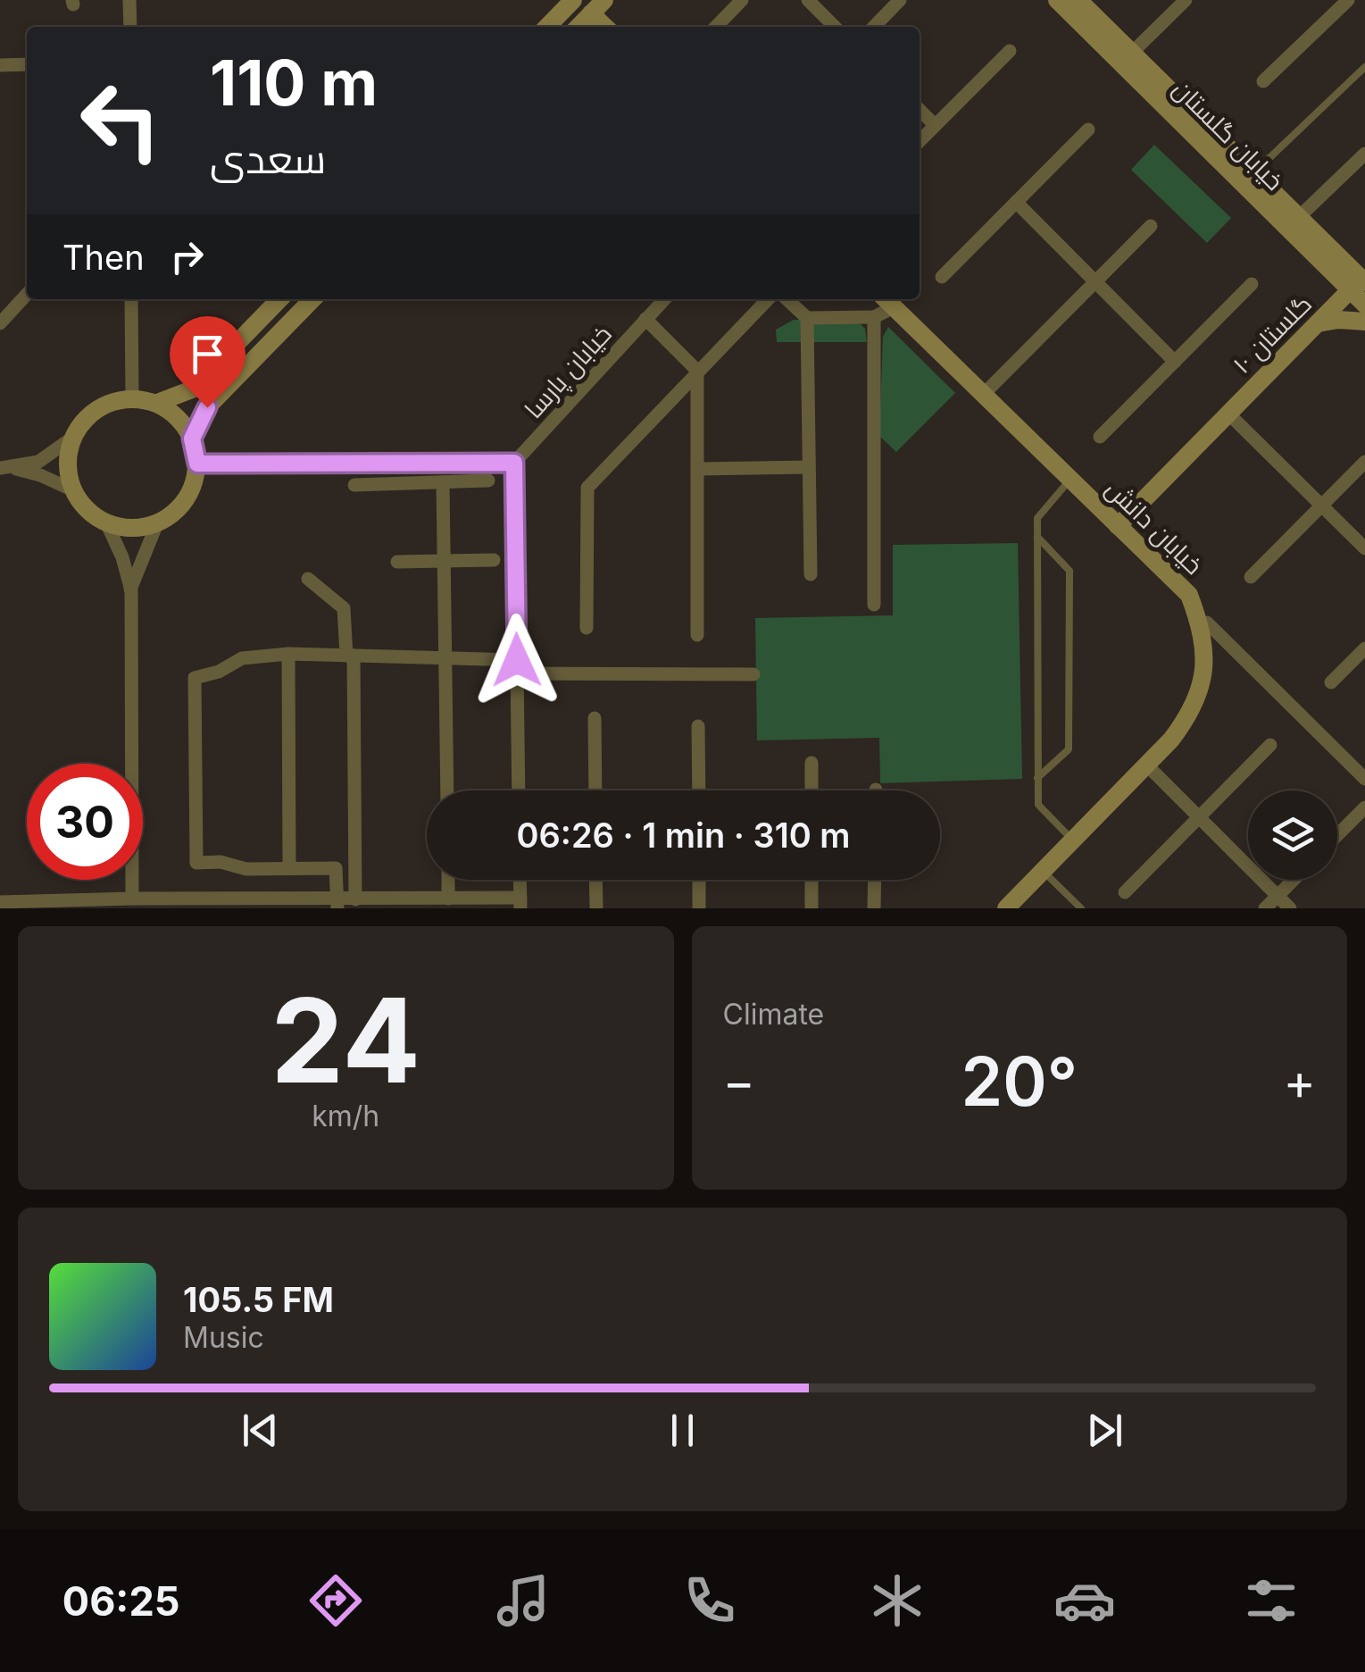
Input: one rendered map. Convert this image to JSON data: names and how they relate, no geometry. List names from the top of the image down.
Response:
{
  "streets": {
    "street": [
      "خیابان گلستان",
      "گلستان ۱۰",
      "خیابان پارسا",
      "خیابان دانش"
    ]
  },
  "crossings": [
    ["خیابان گلستان", "گلستان ۱۰"],
    ["گلستان ۱۰", "خیابان دانش"]
  ],
  "page": {
    "turn": ["110 m", "سعدی"],
    "then": "Then",
    "limit": "30",
    "trip": "06:26 · 1 min · 310 m",
    "tile": [
      ["24", "km/h"],
      "Climate"
    ],
    "heat": ["−", "20°", "+"],
    "song": ["105.5 FM", "Music"],
    "tabs": "06:25"
  }
}
